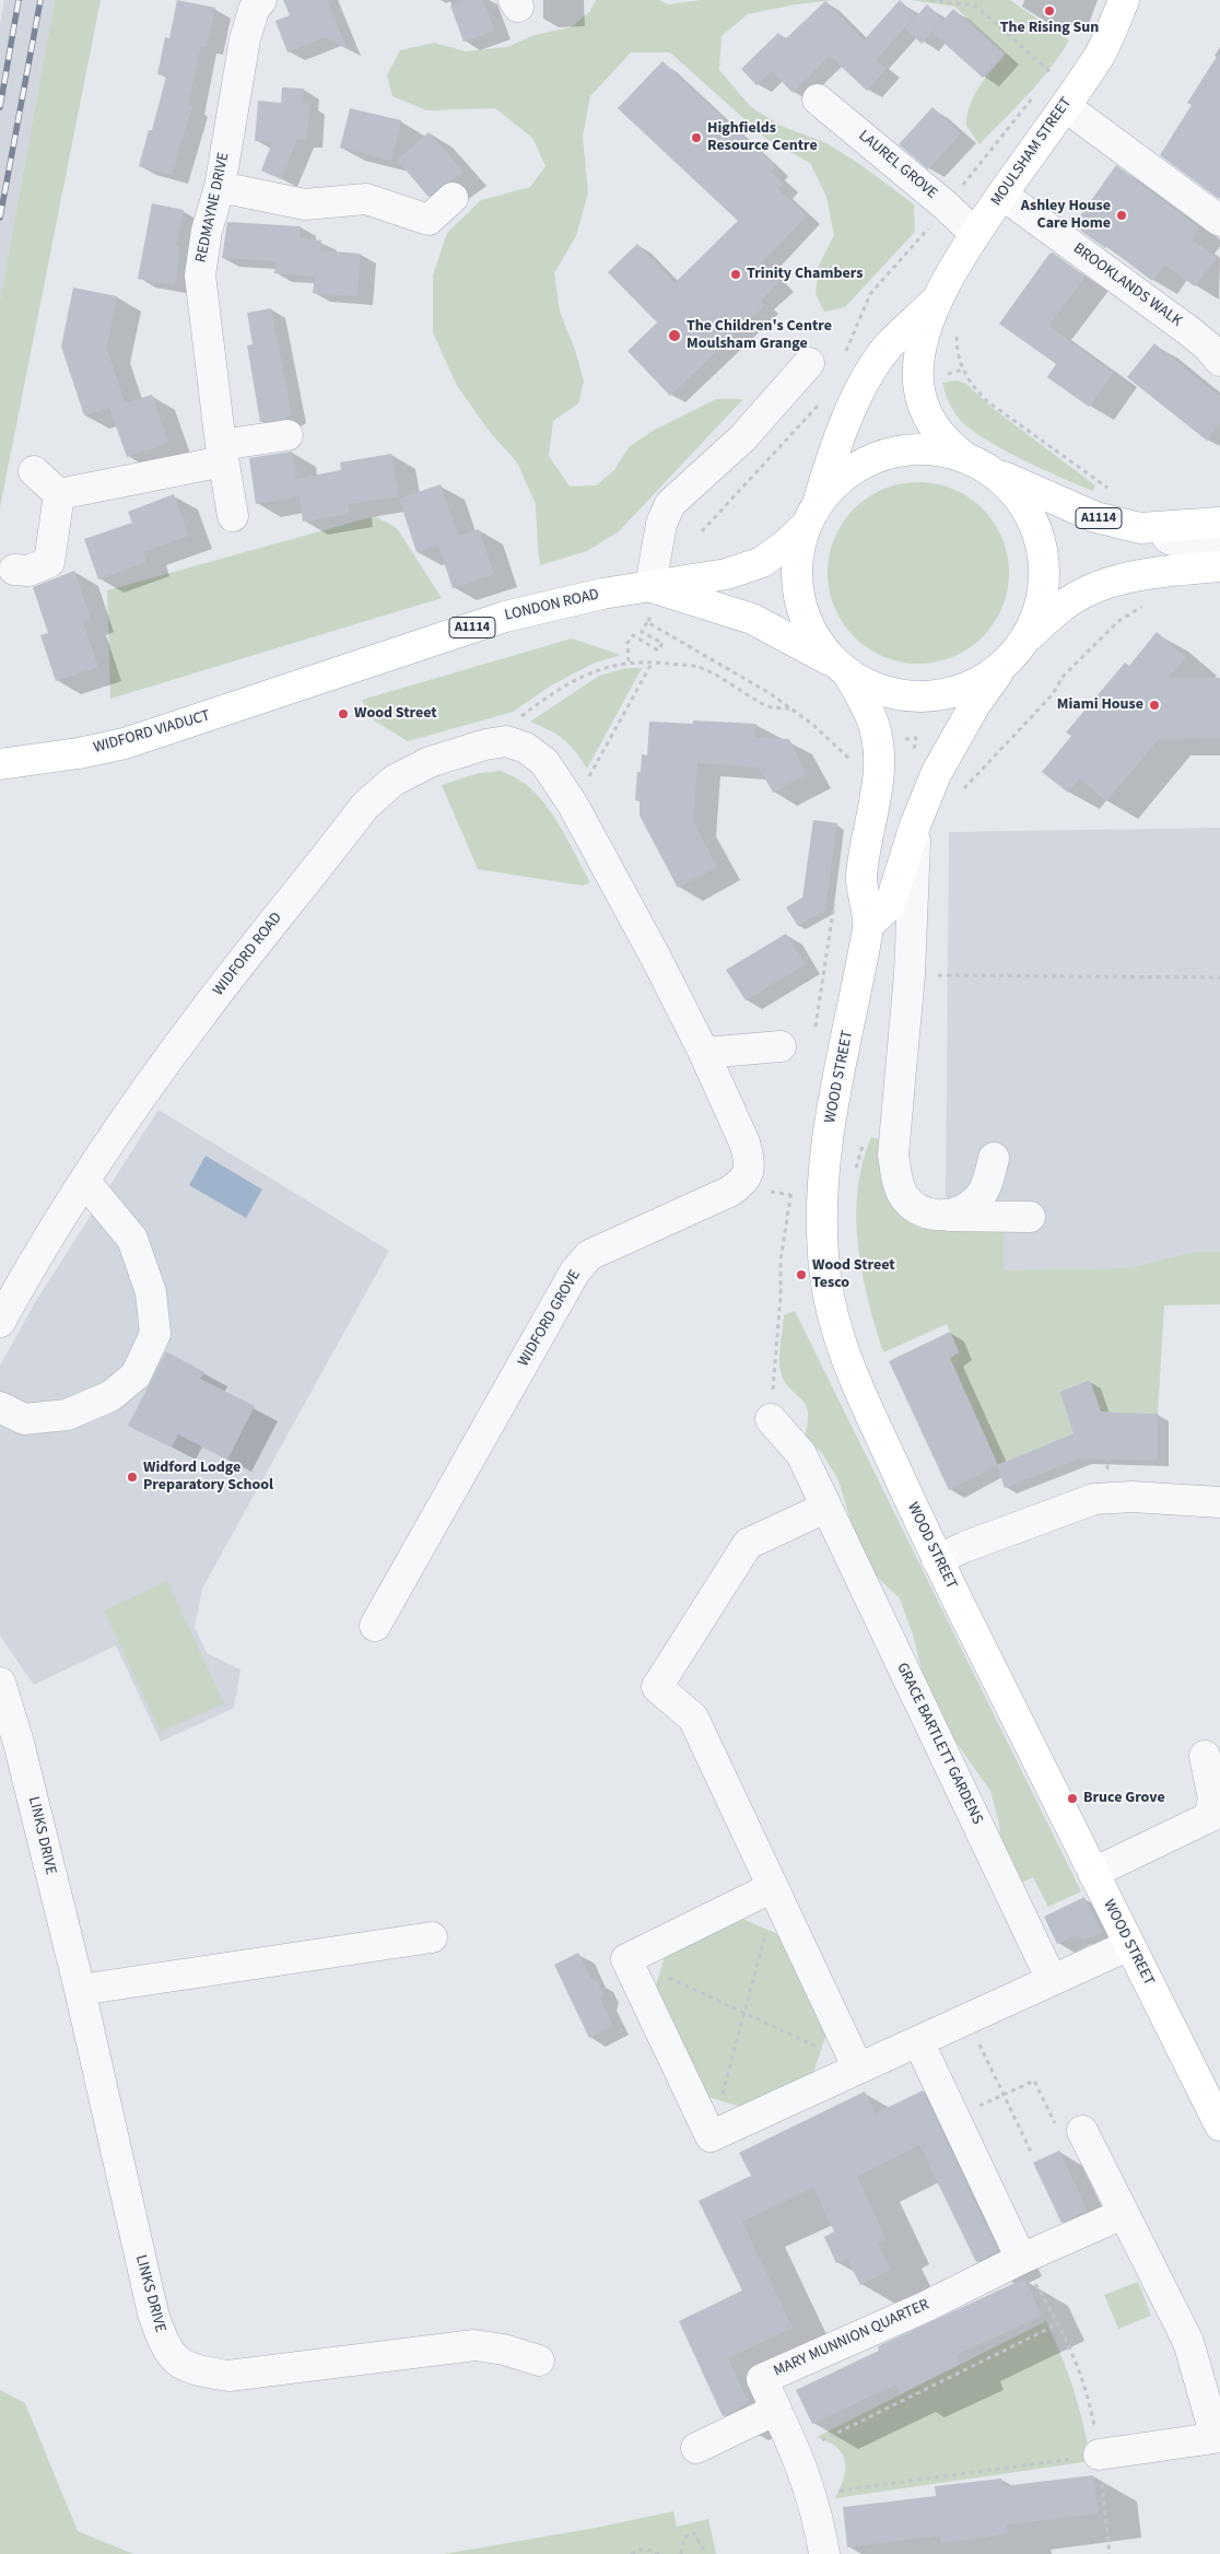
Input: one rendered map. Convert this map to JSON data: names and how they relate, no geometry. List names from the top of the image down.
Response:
{
  "streets": {
    "main road": [
      "MOULSHAM STREET",
      "A1114",
      "LONDON ROAD",
      "WIDFORD VIADUCT",
      "WOOD STREET"
    ],
    "street": [
      "LAUREL GROVE",
      "REDMAYNE DRIVE",
      "BROOKLANDS WALK",
      "WIDFORD ROAD",
      "WIDFORD GROVE",
      "GRACE BARTLETT GARDENS",
      "LINKS DRIVE",
      "MARY MUNNION QUARTER"
    ]
  },
  "crossings": [
    ["MOULSHAM STREET", "LAUREL GROVE"],
    ["MOULSHAM STREET", "BROOKLANDS WALK"],
    ["MOULSHAM STREET", "A1114"],
    ["MOULSHAM STREET", "LONDON ROAD"],
    ["A1114", "LONDON ROAD"],
    ["A1114", "WOOD STREET"],
    ["LONDON ROAD", "WIDFORD VIADUCT"]
  ],
  "places": [
    "The Rising Sun",
    "Highfields Resource Centre",
    "Ashley House Care Home",
    "Trinity Chambers",
    "The Children's Centre Moulsham Grange",
    "Miami House",
    "Wood Street",
    "Wood Street Tesco",
    "Widford Lodge Preparatory School",
    "Bruce Grove"
  ]
}
